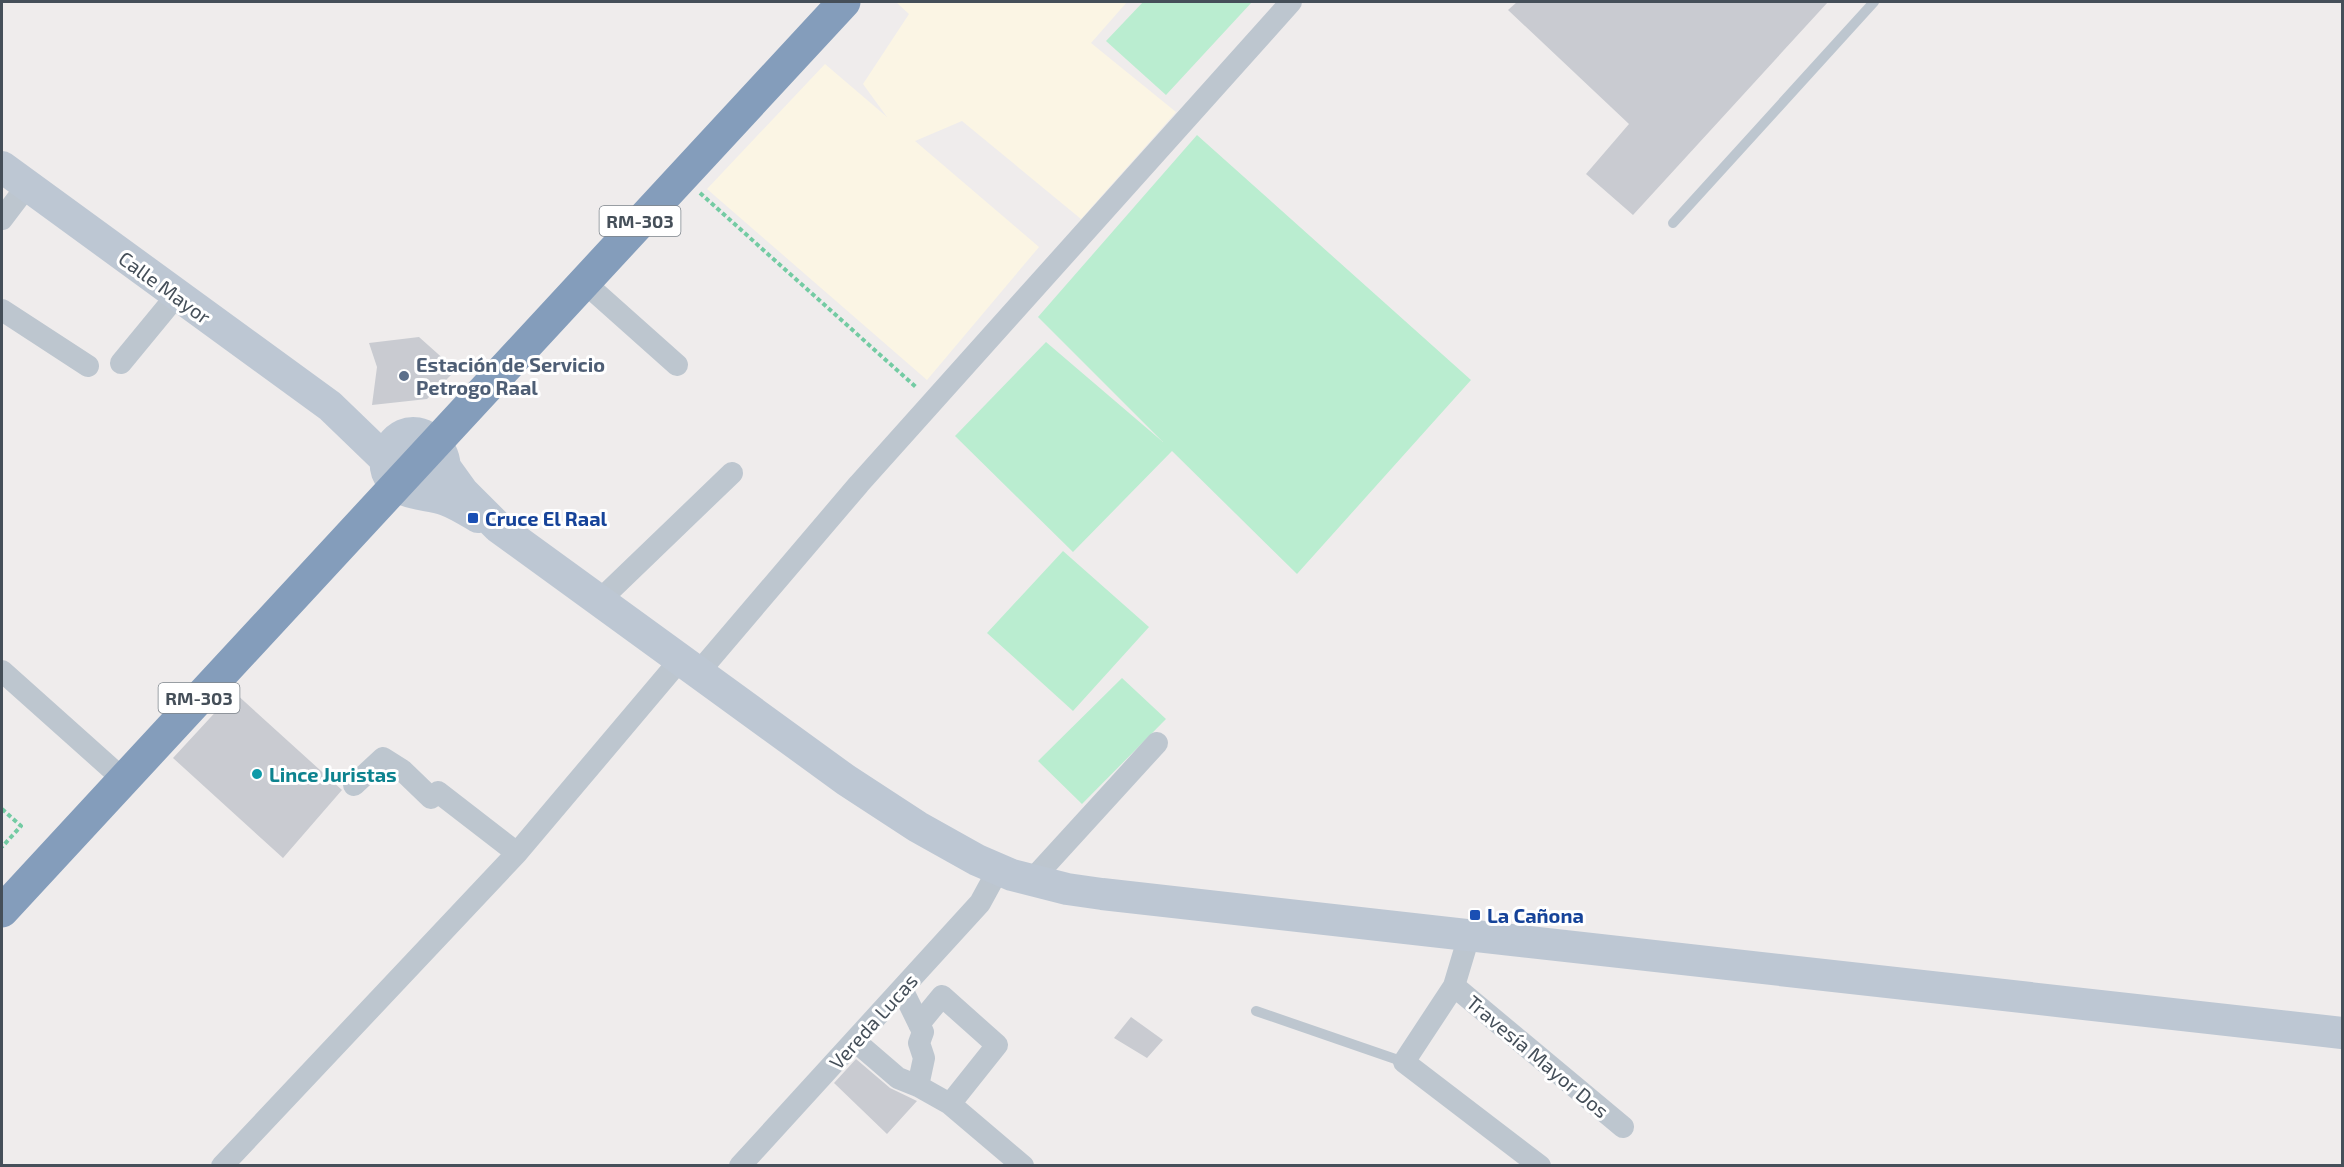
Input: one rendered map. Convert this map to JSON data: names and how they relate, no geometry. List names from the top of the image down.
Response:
{
  "streets": {
    "highway": ["RM-303"],
    "main road": ["Calle Mayor"],
    "street": ["Vereda Lucas", "Travesía Mayor Dos"]
  },
  "crossings": [
    ["RM-303", "Calle Mayor"]
  ],
  "places": {
    "other": ["Estación de Servicio Petrogo Raal", "Lince Juristas"],
    "transit": ["Cruce El Raal", "La Cañona"]
  }
}
